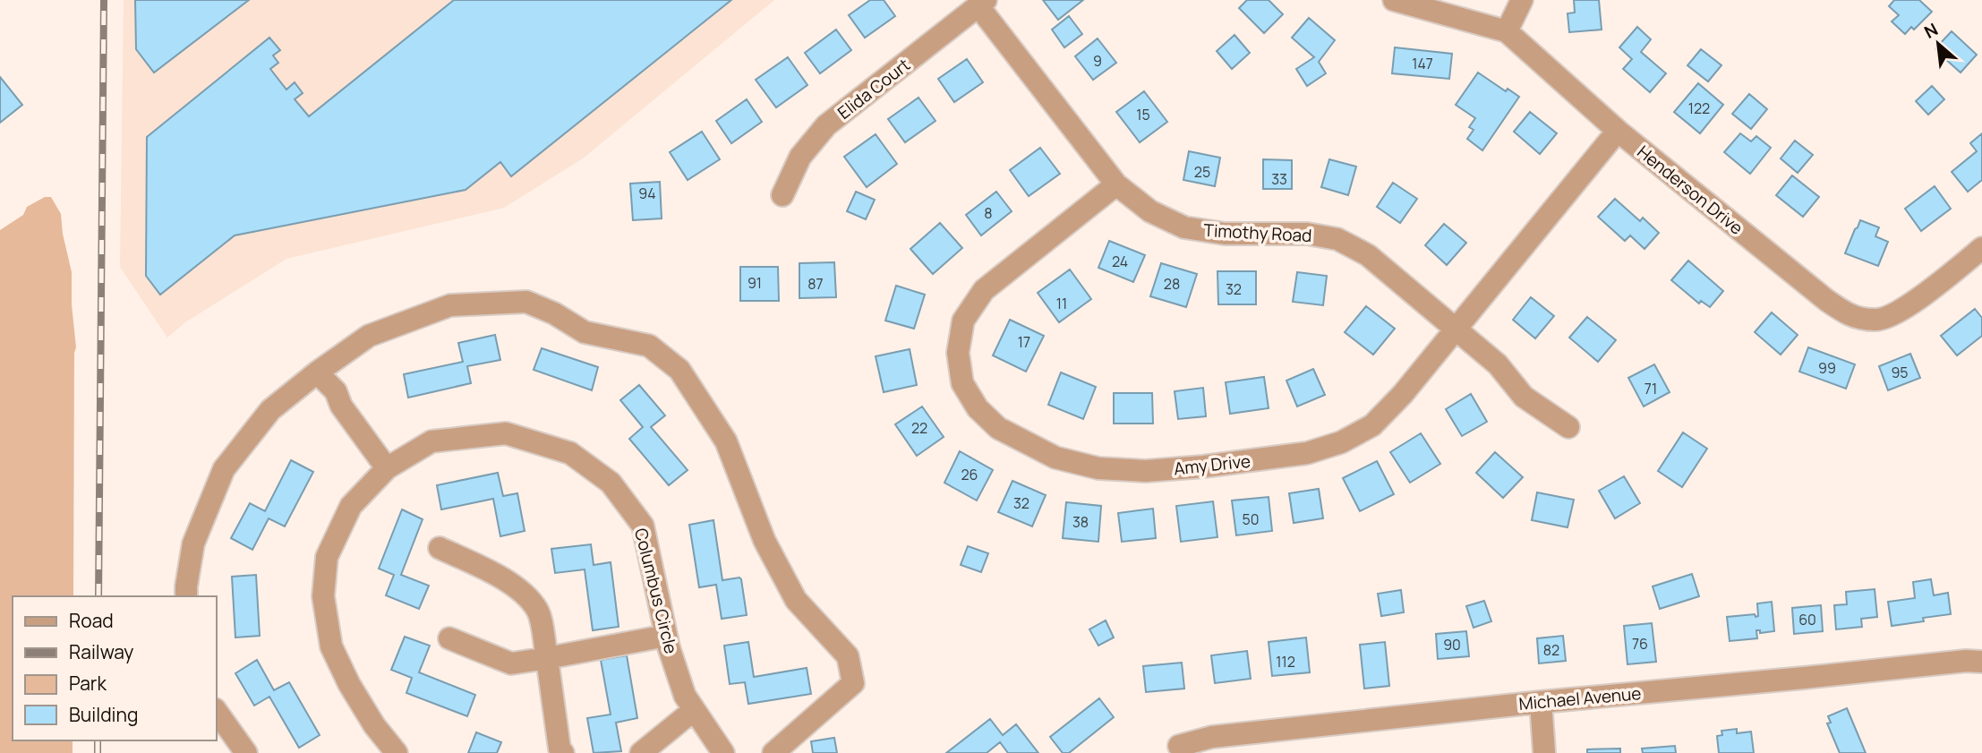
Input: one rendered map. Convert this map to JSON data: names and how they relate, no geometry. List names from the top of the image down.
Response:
{
  "streets": {
    "street": [
      "Elida Court",
      "Henderson Drive",
      "Timothy Road",
      "Amy Drive",
      "Columbus Circle",
      "Michael Avenue"
    ]
  },
  "crossings": [
    ["Elida Court", "Timothy Road"],
    ["Henderson Drive", "Amy Drive"],
    ["Timothy Road", "Amy Drive"]
  ],
  "house_numbers": [
    "9",
    "147",
    "122",
    "15",
    "25",
    "33",
    "94",
    "8",
    "24",
    "91",
    "87",
    "28",
    "32",
    "11",
    "17",
    "99",
    "95",
    "71",
    "22",
    "26",
    "32",
    "50",
    "38",
    "60",
    "76",
    "90",
    "82",
    "112"
  ],
  "legend": [
    "Road",
    "Railway",
    "Park",
    "Building"
  ],
  "north": "top left"
}
